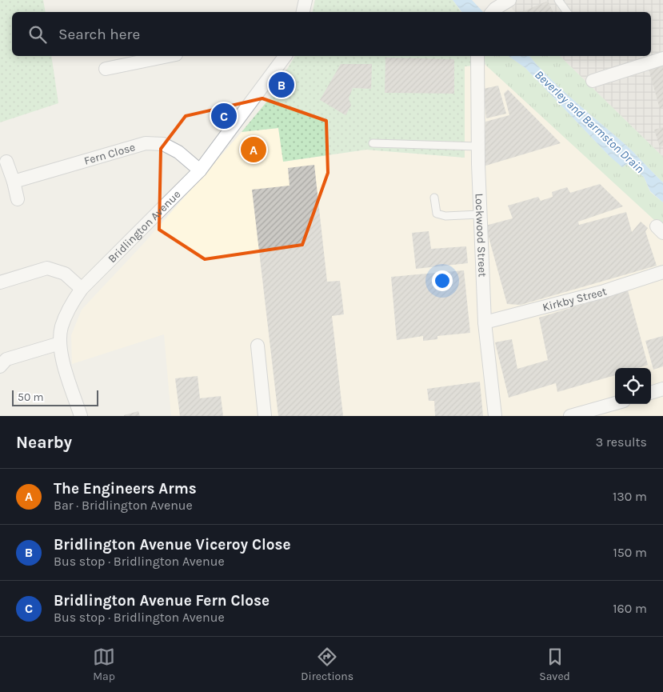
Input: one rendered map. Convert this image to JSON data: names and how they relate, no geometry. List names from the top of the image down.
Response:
{
  "streets": {
    "street": [
      "Fern Close",
      "Bridlington Avenue",
      "Lockwood Street",
      "Kirkby Street"
    ]
  },
  "crossings": [
    ["Fern Close", "Bridlington Avenue"],
    ["Lockwood Street", "Kirkby Street"]
  ],
  "water": ["Beverley and Barmston Drain"],
  "scale_bar": "50 m",
  "page": {
    "search": "Search here",
    "pins": ["B", "C", "A"],
    "scale": "50 m",
    "heading": ["Nearby", "3 results"],
    "list": [
      {
        "mark": "A",
        "name": "The Engineers Arms",
        "note": "Bar · Bridlington Avenue",
        "value": "130 m"
      },
      {
        "mark": "B",
        "name": "Bridlington Avenue Viceroy Close",
        "note": "Bus stop · Bridlington Avenue",
        "value": "150 m"
      },
      {
        "mark": "C",
        "name": "Bridlington Avenue Fern Close",
        "note": "Bus stop · Bridlington Avenue",
        "value": "160 m"
      }
    ],
    "nav": ["Map", "Directions", "Saved"]
  }
}
